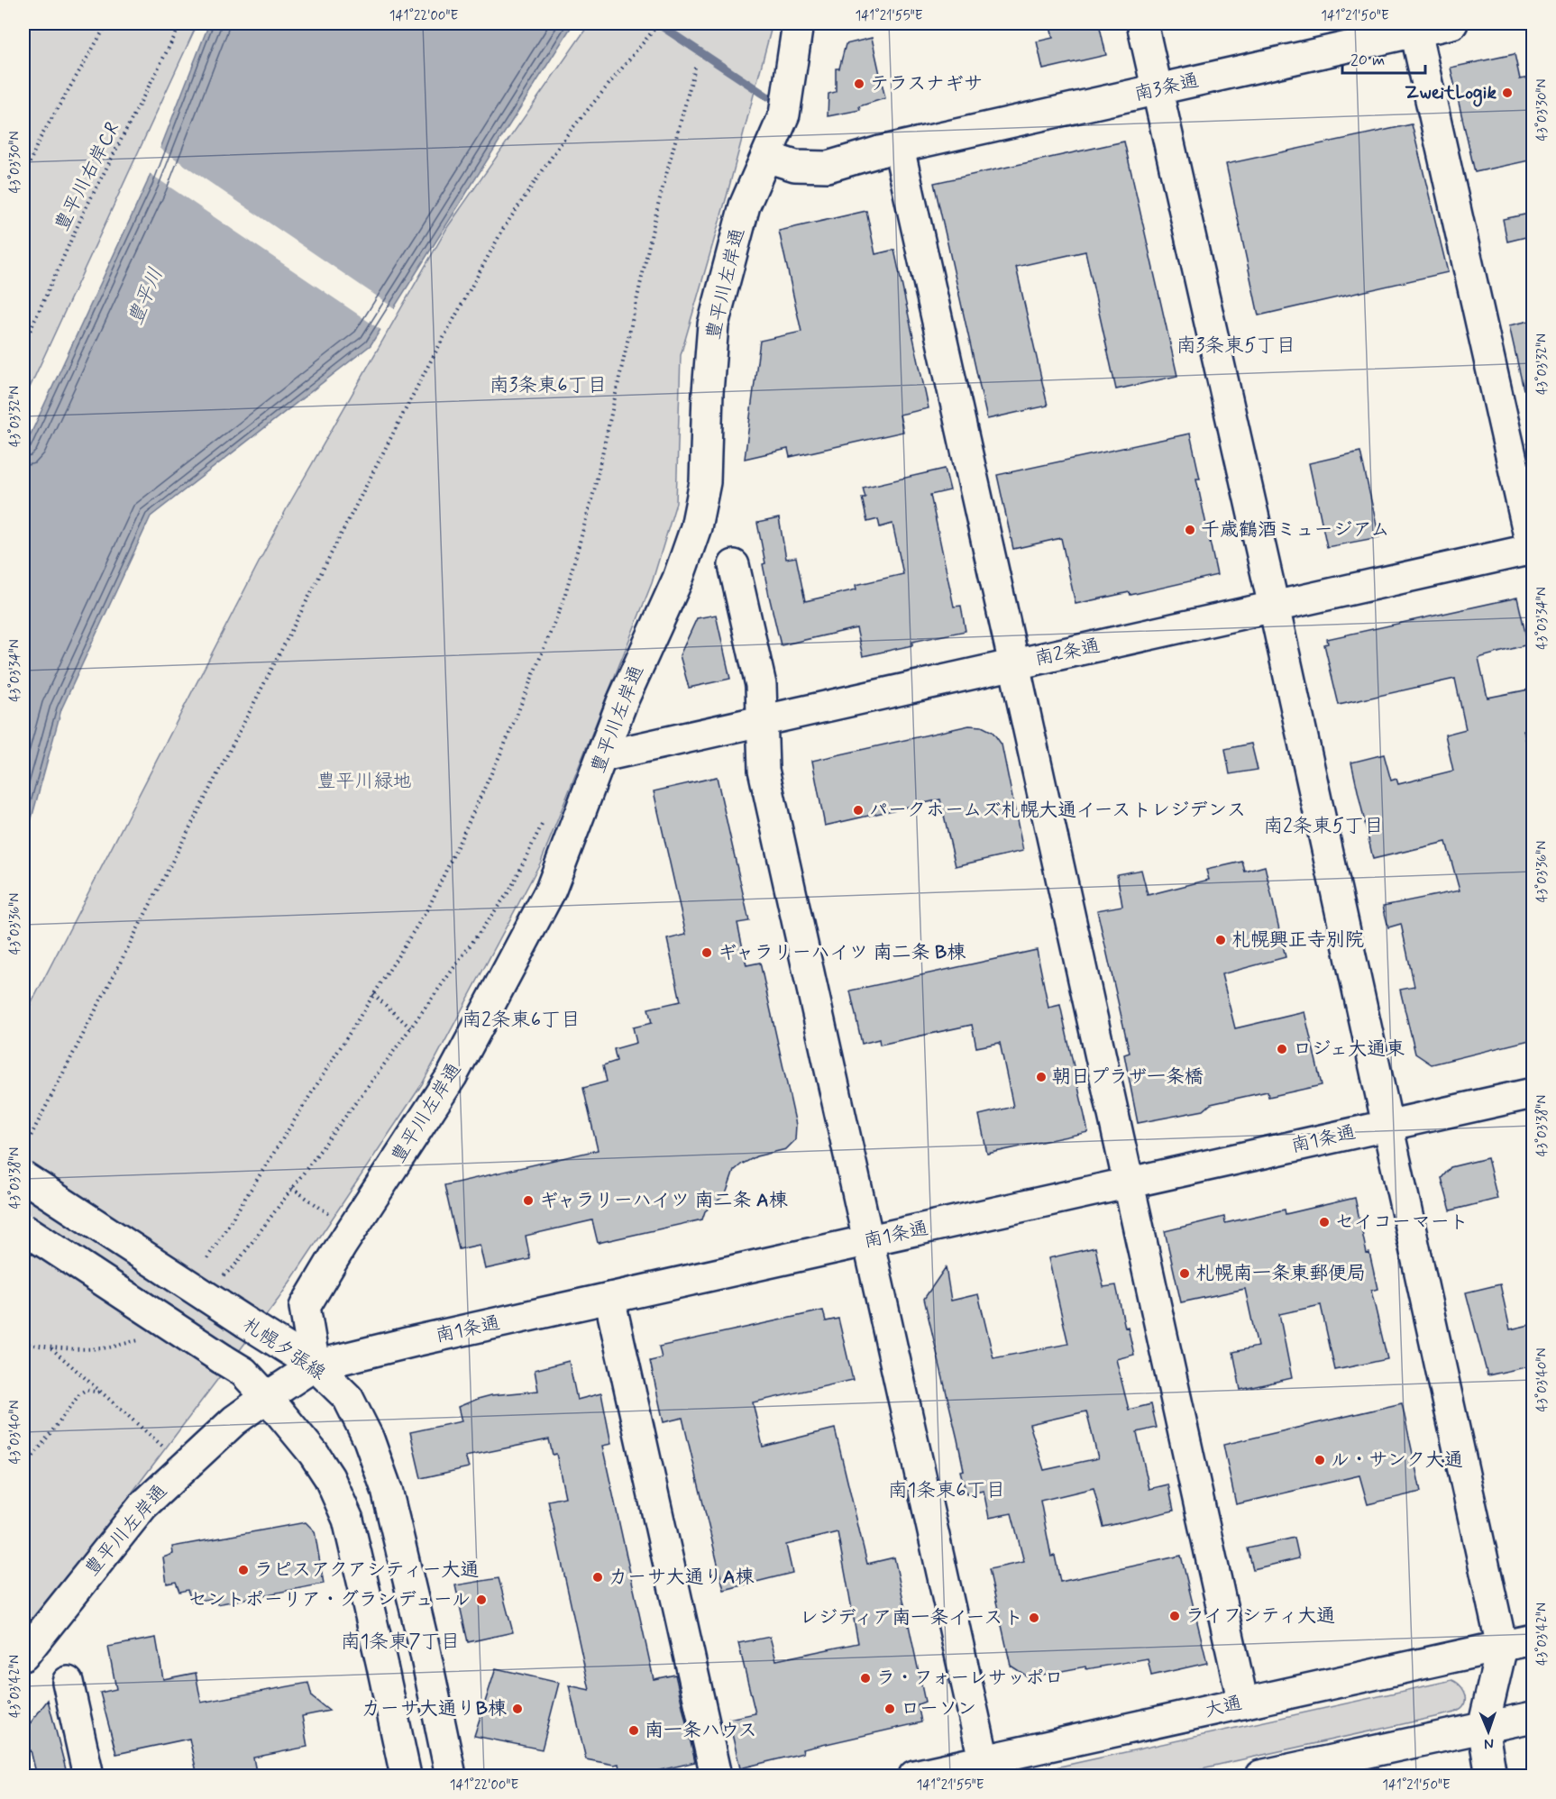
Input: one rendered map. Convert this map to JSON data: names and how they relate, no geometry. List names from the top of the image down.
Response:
{
  "streets": {
    "street": [
      "南3条通",
      "豊平川左岸通",
      "南2条通",
      "南1条通",
      "札幌夕張線",
      "大通"
    ],
    "path": ["豊平川右岸CR"]
  },
  "crossings": [
    ["南3条通", "豊平川左岸通"],
    ["豊平川左岸通", "南2条通"],
    ["豊平川左岸通", "南1条通"],
    ["豊平川左岸通", "札幌夕張線"],
    ["南1条通", "札幌夕張線"]
  ],
  "districts": [
    "南3条東5丁目",
    "南3条東6丁目",
    "南2条東5丁目",
    "南2条東6丁目",
    "南1条東6丁目",
    "南1条東7丁目"
  ],
  "water": ["豊平川"],
  "parks": ["豊平川緑地"],
  "places": [
    "テラスナギサ",
    "ZweitLogik",
    "千歳鶴酒ミュージアム",
    "パークホームズ札幌大通イーストレジデンス",
    "札幌興正寺別院",
    "ギャラリーハイツ 南二条 B棟",
    "ロジェ大通東",
    "朝日プラザ一条橋",
    "ギャラリーハイツ 南二条 A棟",
    "セイコーマート",
    "札幌南一条東郵便局",
    "ル・サンク大通",
    "ラピスアクアシティー大通",
    "カーサ大通りA棟",
    "セントポーリア・グランデュール",
    "ライフシティ大通",
    "レジディア南一条イースト",
    "ラ・フォーレサッポロ",
    "カーサ大通りB棟",
    "ローソン",
    "南一条ハウス"
  ],
  "scale_bar": "20 m",
  "north": "bottom",
  "coordinates": [
    "141°22'00\"E",
    "141°21'55\"E",
    "141°21'50\"E",
    "43°03'30\"N",
    "43°03'32\"N",
    "43°03'34\"N",
    "43°03'36\"N",
    "43°03'38\"N",
    "43°03'40\"N",
    "43°03'42\"N"
  ]
}
